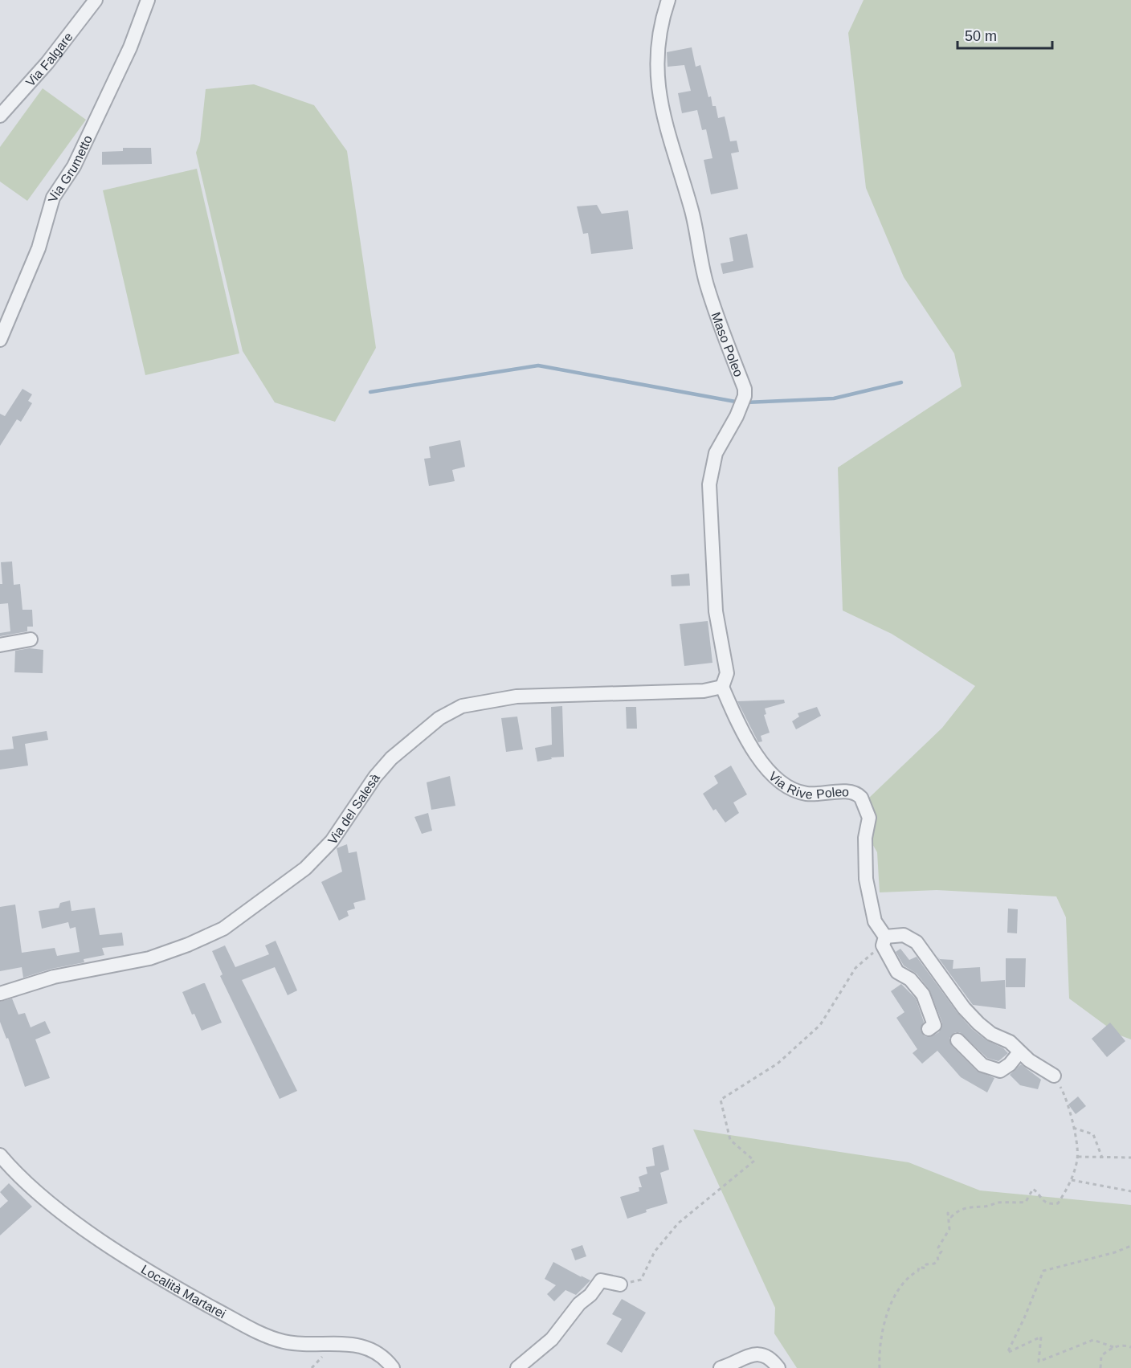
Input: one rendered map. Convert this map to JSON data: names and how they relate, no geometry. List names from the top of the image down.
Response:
{
  "streets": {
    "street": [
      "Via Falgare",
      "Via Grumetto",
      "Maso Poleo",
      "Via Rive Poleo",
      "Via del Salesà",
      "Località Martarei"
    ]
  },
  "crossings": [
    ["Maso Poleo", "Via Rive Poleo"],
    ["Maso Poleo", "Via del Salesà"],
    ["Via Rive Poleo", "Via del Salesà"]
  ],
  "scale_bar": "50 m"
}
